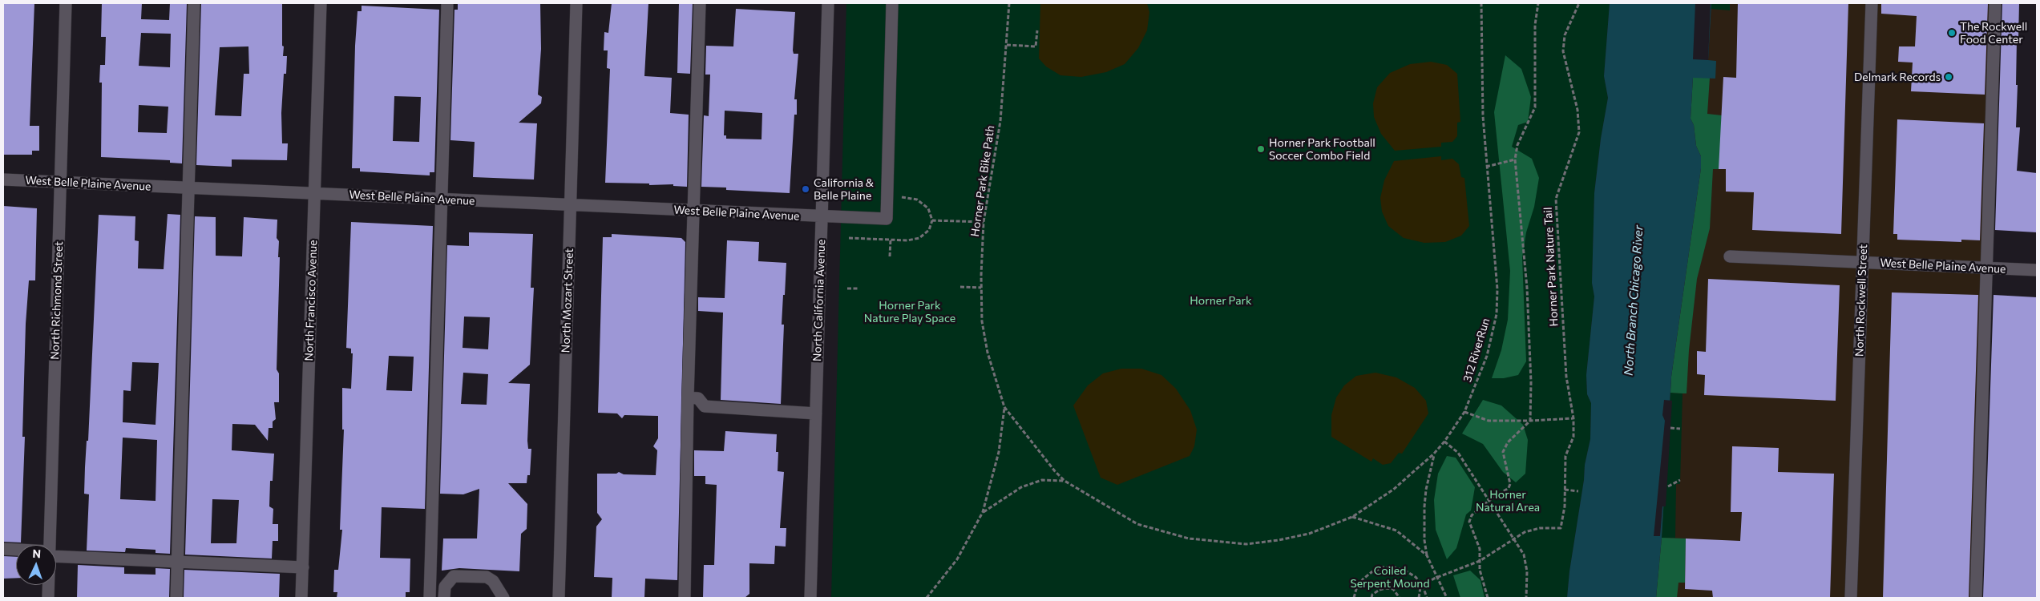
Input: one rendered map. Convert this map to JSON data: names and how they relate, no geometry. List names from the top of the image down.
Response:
{
  "streets": {
    "street": [
      "West Belle Plaine Avenue",
      "North Richmond Street",
      "North Francisco Avenue",
      "North Mozart Street",
      "North California Avenue",
      "North Rockwell Street"
    ],
    "path": ["Horner Park Bike Path", "Horner Park Nature Tail", "312 RiverRun"]
  },
  "crossings": [
    ["Horner Park Bike Path", "312 RiverRun"],
    ["West Belle Plaine Avenue", "North Richmond Street"],
    ["West Belle Plaine Avenue", "North Francisco Avenue"],
    ["West Belle Plaine Avenue", "North Mozart Street"],
    ["West Belle Plaine Avenue", "North California Avenue"],
    ["West Belle Plaine Avenue", "North Rockwell Street"]
  ],
  "water": ["North Branch Chicago River"],
  "parks": [
    "Horner Park",
    "Horner Park Nature Play Space",
    "Horner Natural Area",
    "Coiled Serpent Mound"
  ],
  "places": [
    "The Rockwell Food Center",
    "Delmark Records",
    "Horner Park Football Soccer Combo Field",
    "California & Belle Plaine"
  ],
  "north": "top"
}
